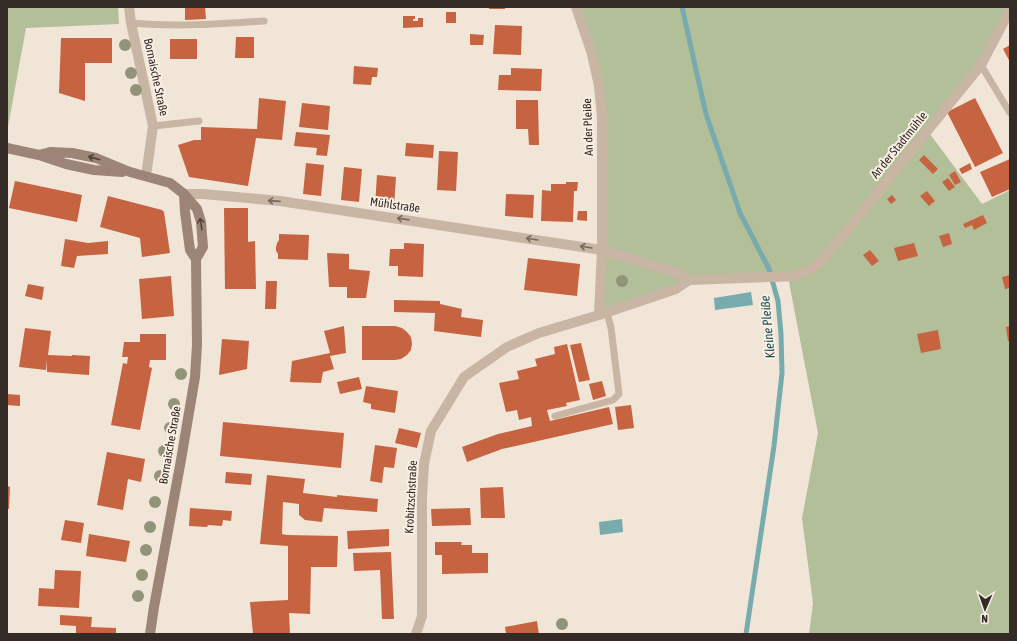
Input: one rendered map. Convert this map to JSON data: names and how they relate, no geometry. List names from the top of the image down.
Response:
{
  "streets": {
    "main road": ["Bornaische Straße"],
    "street": [
      "An der Pleiße",
      "An der Stadtmühle",
      "Mühlstraße",
      "Krobitzschstraße"
    ]
  },
  "crossings": [
    ["Bornaische Straße", "Mühlstraße"],
    ["An der Pleiße", "Mühlstraße"],
    ["An der Stadtmühle", "Mühlstraße"],
    ["An der Stadtmühle", "Krobitzschstraße"],
    ["Mühlstraße", "Krobitzschstraße"]
  ],
  "one_way": ["Mühlstraße"],
  "water": ["Kleine Pleiße"],
  "north": "bottom"
}
